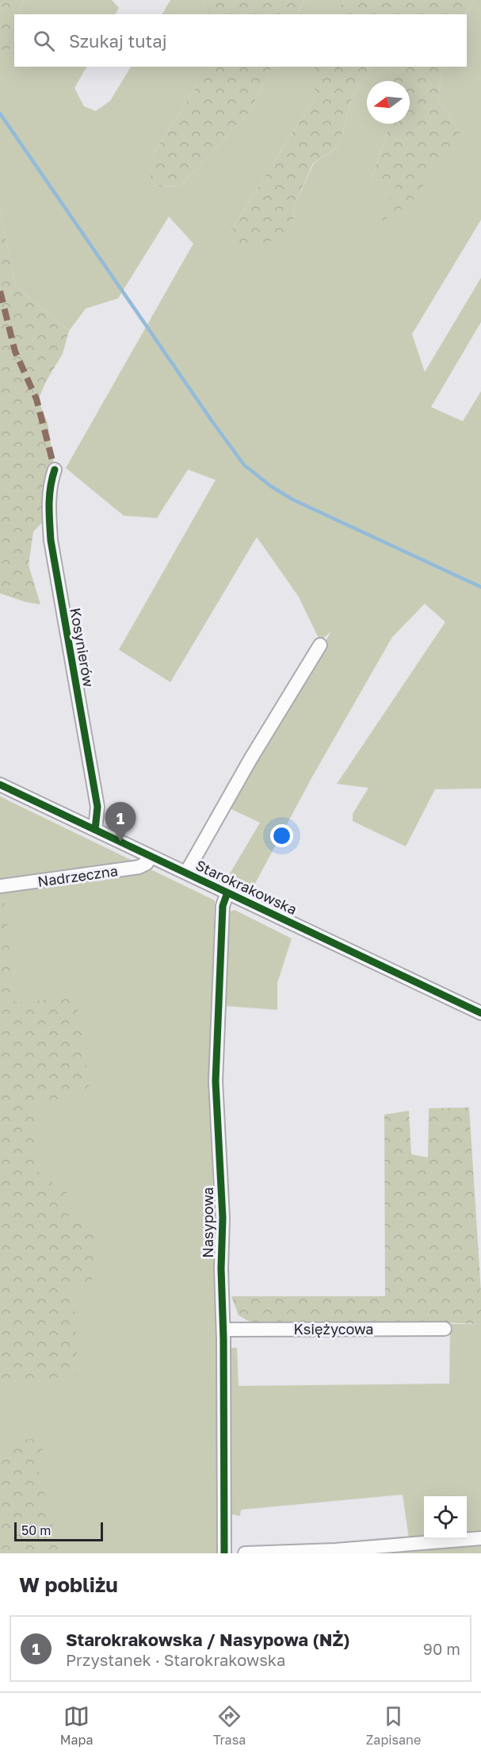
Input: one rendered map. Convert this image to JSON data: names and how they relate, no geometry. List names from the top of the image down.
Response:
{
  "streets": {
    "street": [
      "Kosynierów",
      "Nadrzeczna",
      "Starokrakowska",
      "Nasypowa",
      "Księżycowa"
    ]
  },
  "crossings": [
    ["Kosynierów", "Starokrakowska"],
    ["Nadrzeczna", "Starokrakowska"],
    ["Starokrakowska", "Nasypowa"],
    ["Nasypowa", "Księżycowa"]
  ],
  "scale_bar": "50 m",
  "north": "left",
  "page": {
    "search": "Szukaj tutaj",
    "pins": "1",
    "scale": "50 m",
    "heading": "W pobliżu",
    "list": [
      {
        "mark": "1",
        "name": "Starokrakowska / Nasypowa (NŻ)",
        "note": "Przystanek · Starokrakowska",
        "value": "90 m"
      }
    ],
    "nav": ["Mapa", "Trasa", "Zapisane"]
  }
}
